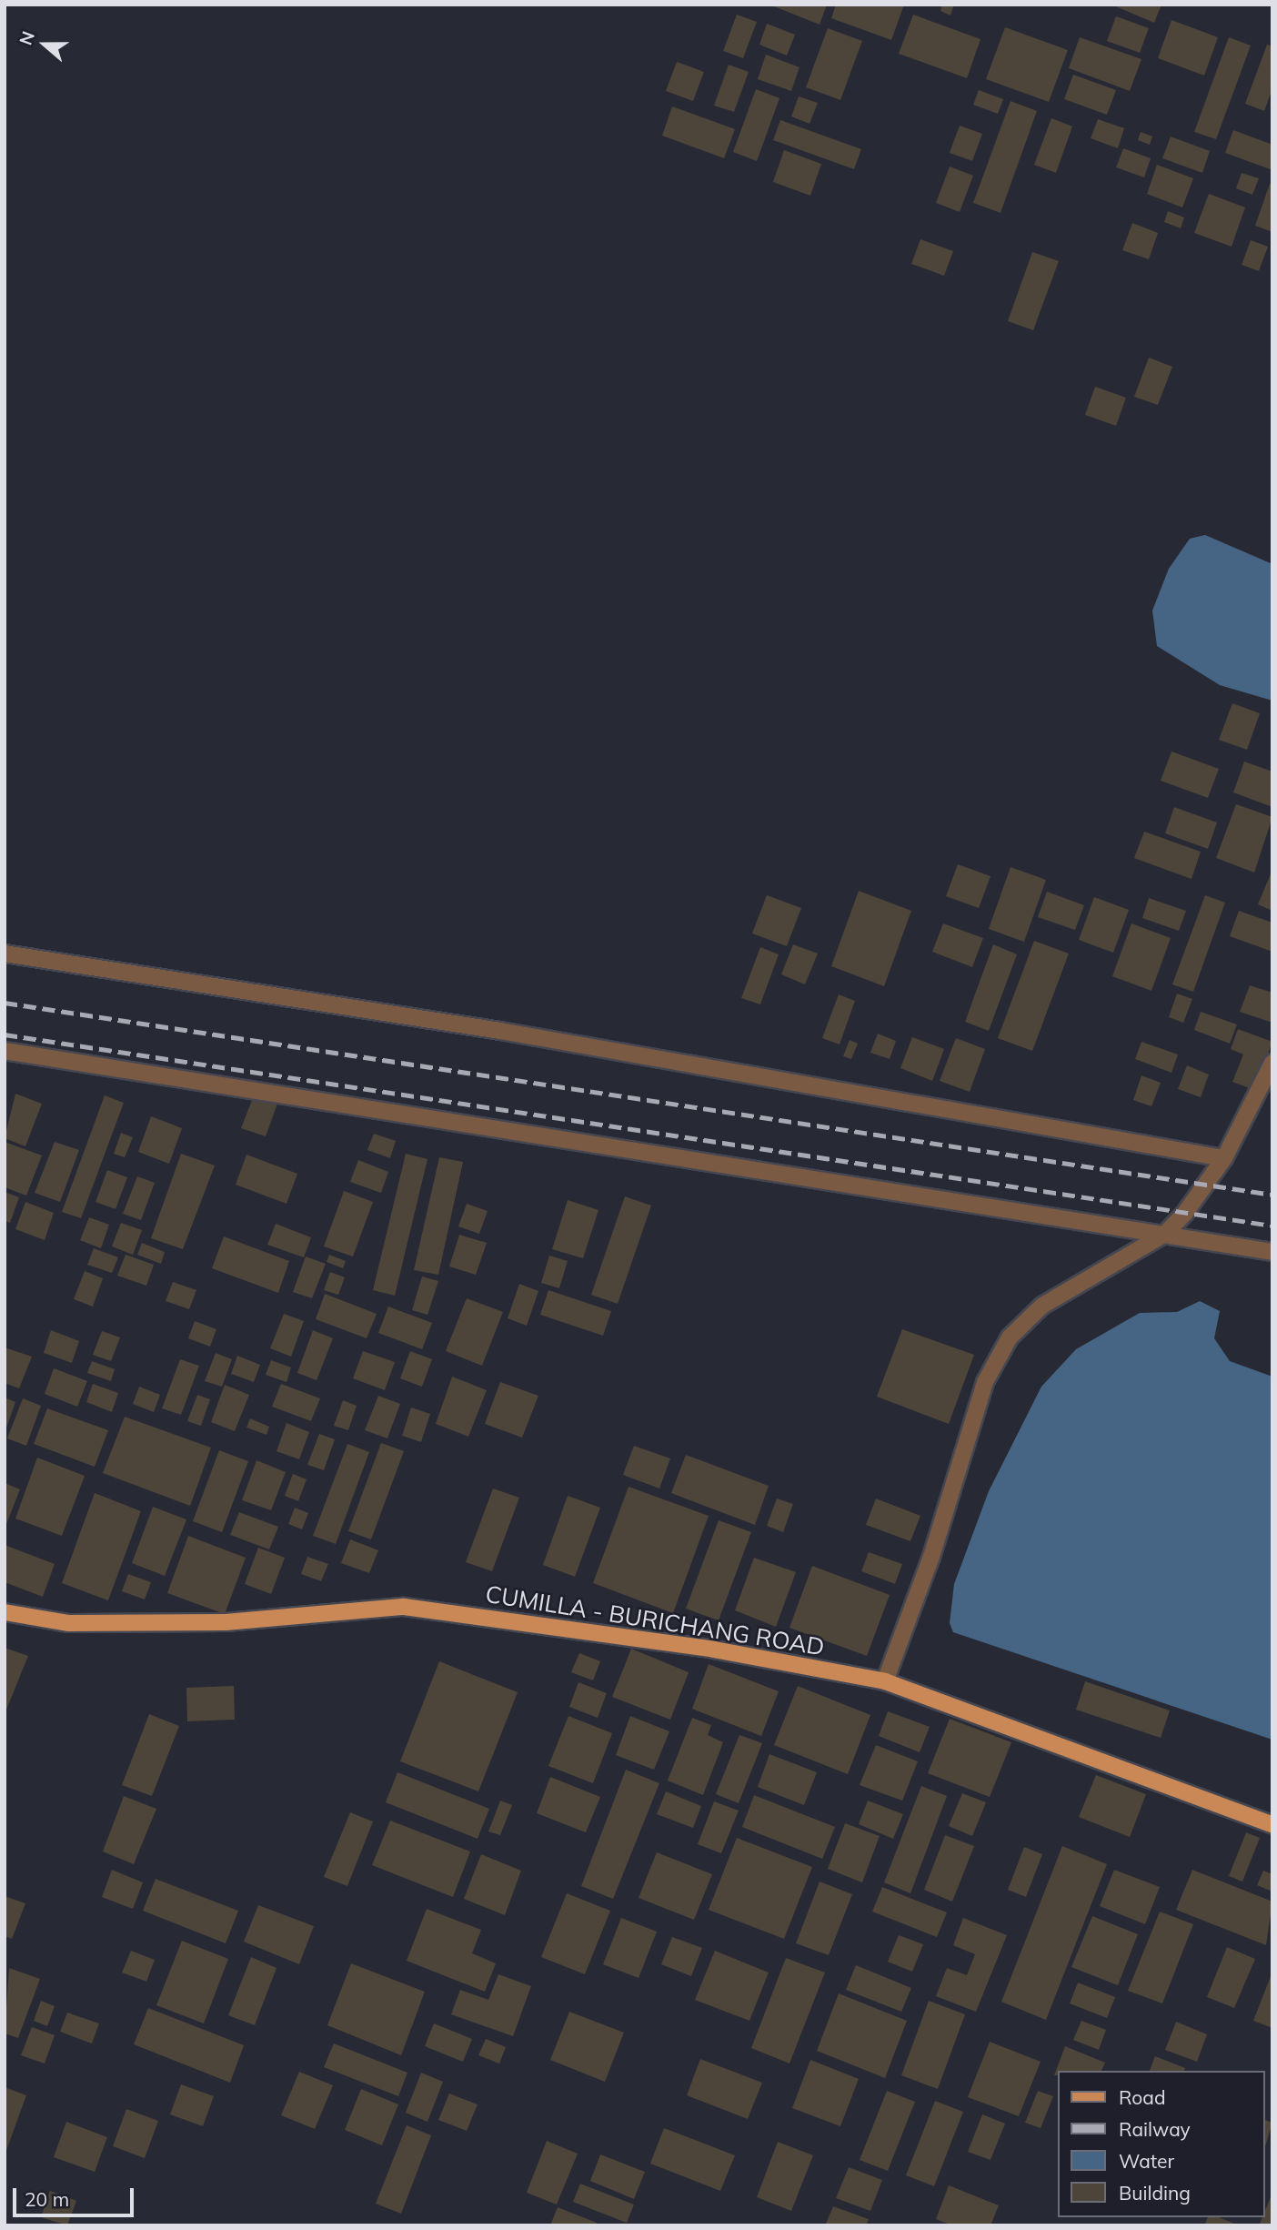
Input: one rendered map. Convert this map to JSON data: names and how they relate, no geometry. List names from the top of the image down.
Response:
{
  "streets": {
    "main road": ["CUMILLA - BURICHANG ROAD"]
  },
  "legend": [
    "Road",
    "Railway",
    "Water",
    "Building"
  ],
  "scale_bar": "20 m",
  "north": "left"
}
